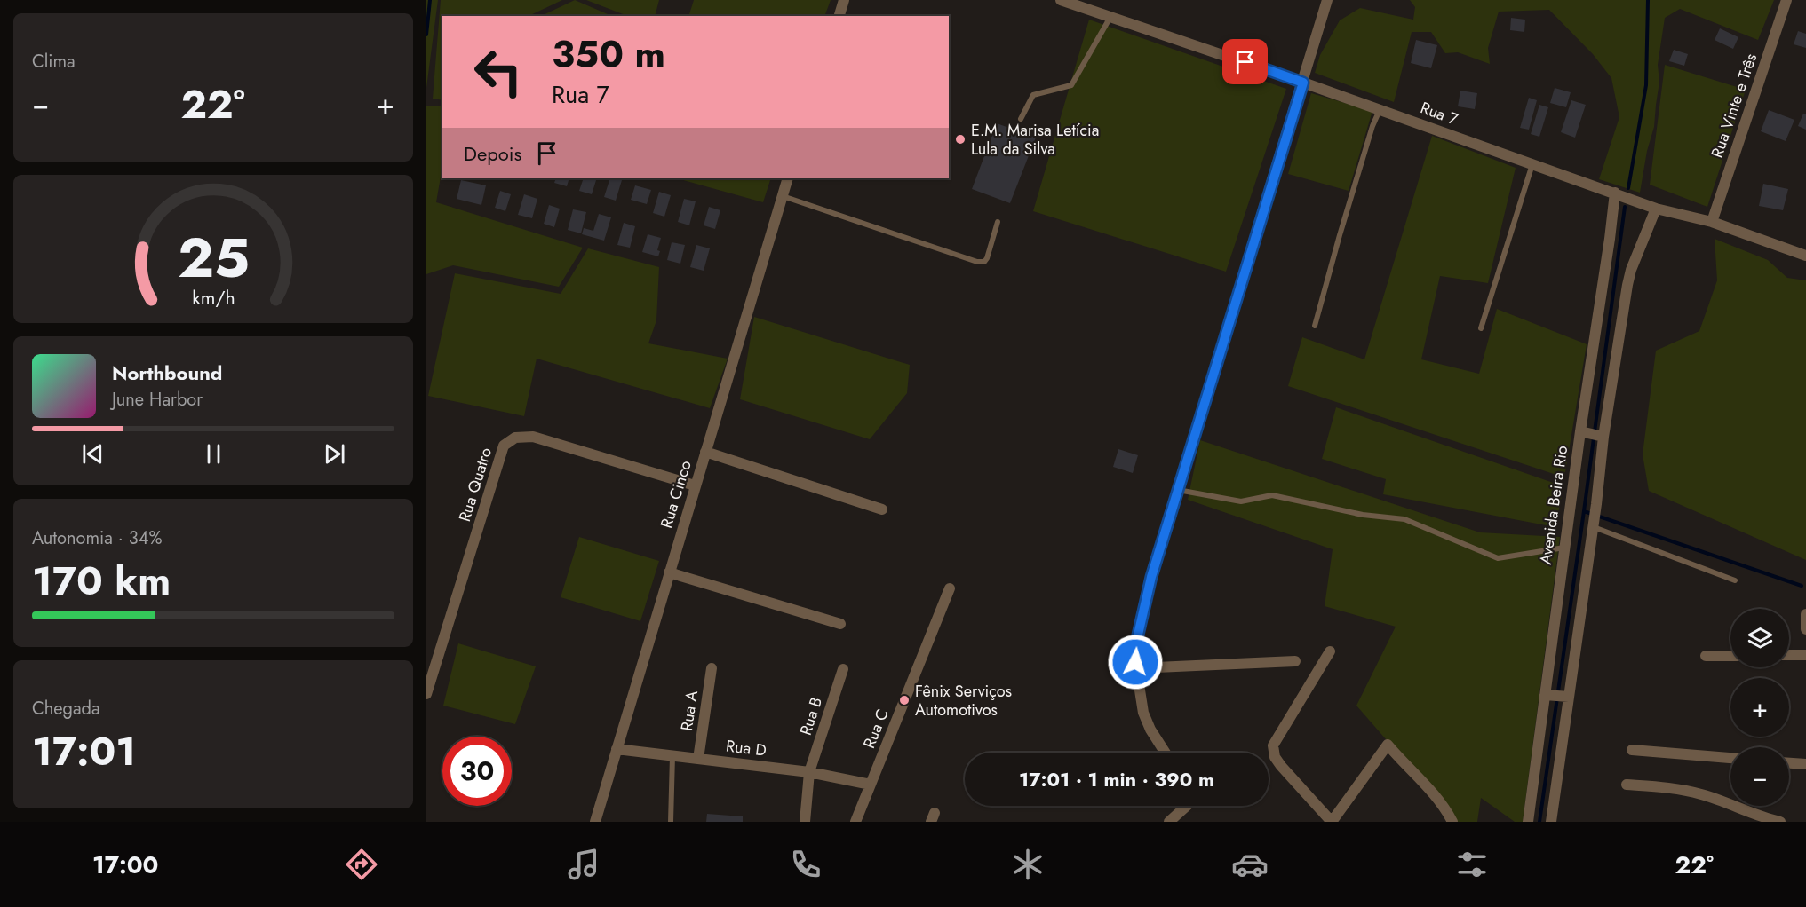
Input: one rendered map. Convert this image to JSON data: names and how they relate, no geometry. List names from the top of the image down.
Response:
{
  "streets": {
    "street": [
      "Rua Vinte e Três",
      "Rua 7",
      "Rua Quatro",
      "Rua Cinco",
      "Avenida Beira Rio",
      "Rua A",
      "Rua B",
      "Rua C",
      "Rua D"
    ]
  },
  "crossings": [
    ["Rua Vinte e Três", "Rua 7"],
    ["Rua 7", "Avenida Beira Rio"],
    ["Rua Quatro", "Rua Cinco"],
    ["Rua Cinco", "Rua D"],
    ["Rua A", "Rua D"],
    ["Rua B", "Rua D"],
    ["Rua C", "Rua D"]
  ],
  "places": ["E.M. Marisa Letícia Lula da Silva", "Fênix Serviços Automotivos"],
  "page": {
    "tile": [
      "Clima",
      ["Autonomia · 34%", "170 km"],
      ["Chegada", "17:01"]
    ],
    "turn": ["350 m", "Rua 7"],
    "heat": ["−", "22°", "+"],
    "then": "Depois",
    "song": ["Northbound", "June Harbor"],
    "map_buttons": ["+", "−"],
    "limit": "30",
    "trip": "17:01 · 1 min · 390 m",
    "tabs": ["17:00", "22°"],
    "gauge": ["25", "km/h"]
  }
}
